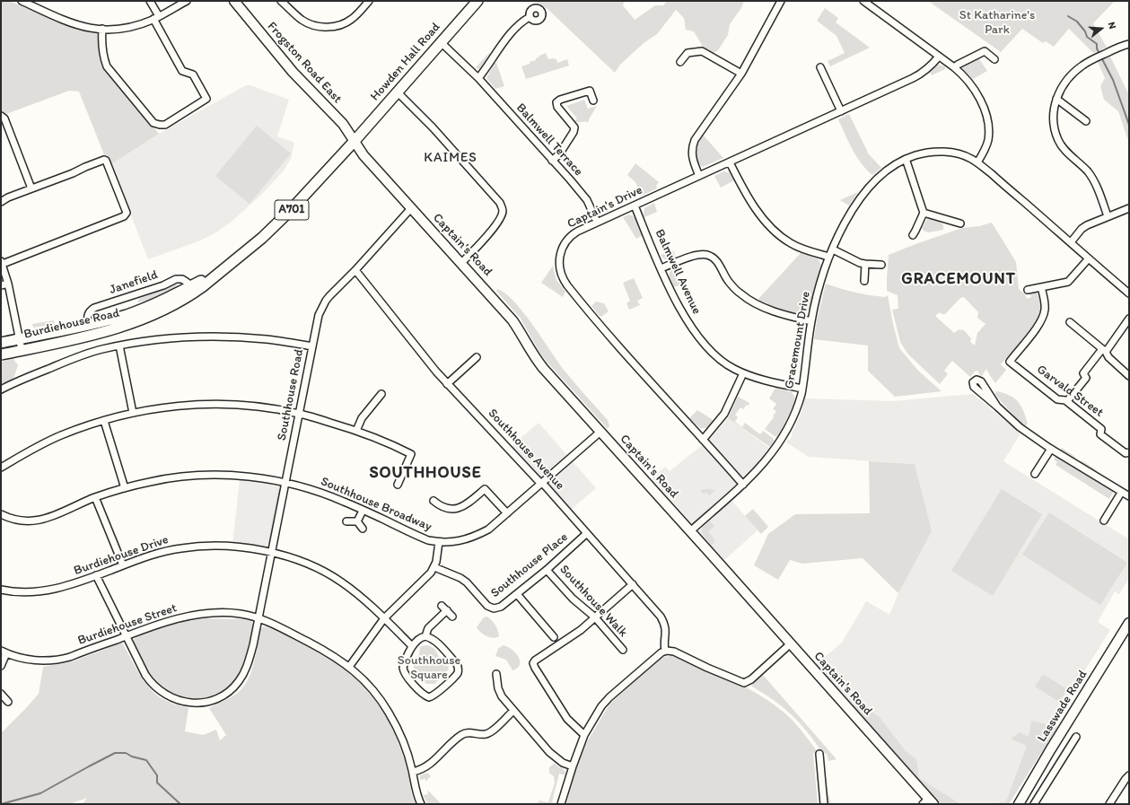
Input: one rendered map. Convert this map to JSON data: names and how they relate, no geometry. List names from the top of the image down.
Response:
{
  "streets": {
    "main road": [
      "Howden Hall Road",
      "Frogston Road East",
      "A701",
      "Captain's Road",
      "Burdiehouse Road",
      "Lasswade Road"
    ],
    "street": [
      "Balmwell Terrace",
      "Captain's Drive",
      "Balmwell Avenue",
      "Janefield",
      "Gracemount Drive",
      "Garvald Street",
      "Southhouse Road",
      "Southhouse Avenue",
      "Southhouse Broadway",
      "Burdiehouse Drive",
      "Southhouse Place",
      "Southhouse Walk",
      "Burdiehouse Street"
    ]
  },
  "crossings": [
    ["Howden Hall Road", "Frogston Road East"],
    ["Howden Hall Road", "Balmwell Terrace"],
    ["Howden Hall Road", "Captain's Road"],
    ["Howden Hall Road", "Burdiehouse Road"],
    ["Frogston Road East", "Captain's Road"],
    ["Frogston Road East", "Burdiehouse Road"],
    ["Balmwell Terrace", "Captain's Drive"],
    ["Captain's Drive", "Balmwell Avenue"],
    ["Captain's Drive", "Gracemount Drive"],
    ["Captain's Road", "Burdiehouse Road"],
    ["Captain's Road", "Gracemount Drive"],
    ["Captain's Road", "Southhouse Road"],
    ["Captain's Road", "Southhouse Broadway"],
    ["Balmwell Avenue", "Gracemount Drive"],
    ["Janefield", "Burdiehouse Road"],
    ["Southhouse Road", "Southhouse Avenue"],
    ["Southhouse Road", "Southhouse Broadway"],
    ["Southhouse Road", "Burdiehouse Drive"],
    ["Southhouse Road", "Burdiehouse Street"],
    ["Southhouse Avenue", "Southhouse Broadway"],
    ["Southhouse Avenue", "Southhouse Place"],
    ["Southhouse Place", "Southhouse Walk"]
  ],
  "districts": ["KAIMES", "GRACEMOUNT", "SOUTHHOUSE"],
  "parks": ["St Katharine's Park", "Southhouse Square"],
  "north": "right"
}
